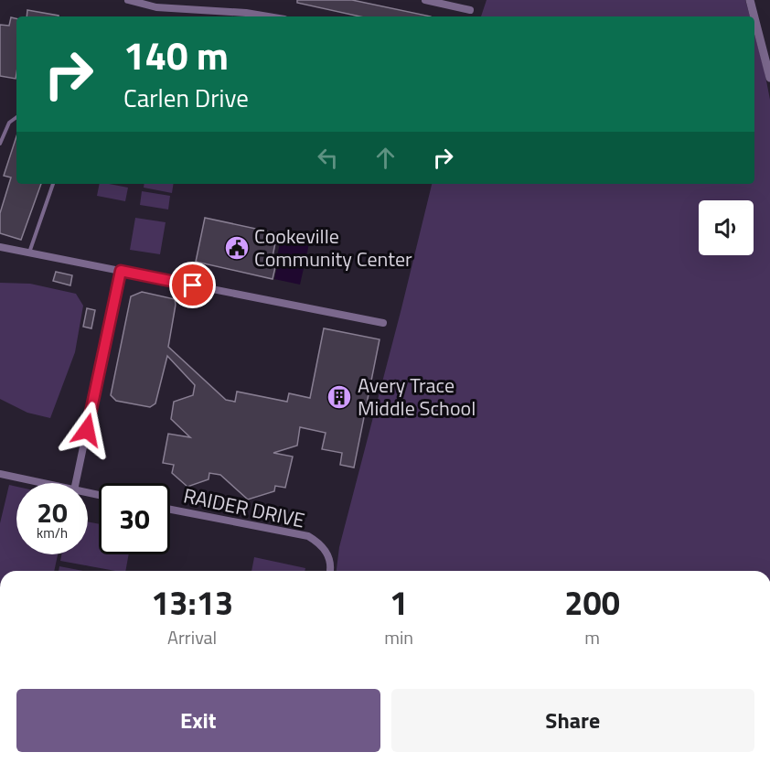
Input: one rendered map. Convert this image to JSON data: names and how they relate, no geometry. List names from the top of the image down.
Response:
{
  "streets": {
    "street": ["RAIDER DRIVE"]
  },
  "places": {
    "public building": ["Cookeville Community Center"],
    "building": ["Avery Trace Middle School"]
  },
  "page": {
    "turn": ["140 m", "Carlen Drive"],
    "speed": "20 km/h",
    "limit": "30",
    "eta": [
      "13:13",
      "Arrival",
      "1",
      "min",
      "200",
      "m"
    ],
    "buttons": ["Exit", "Share"]
  }
}
